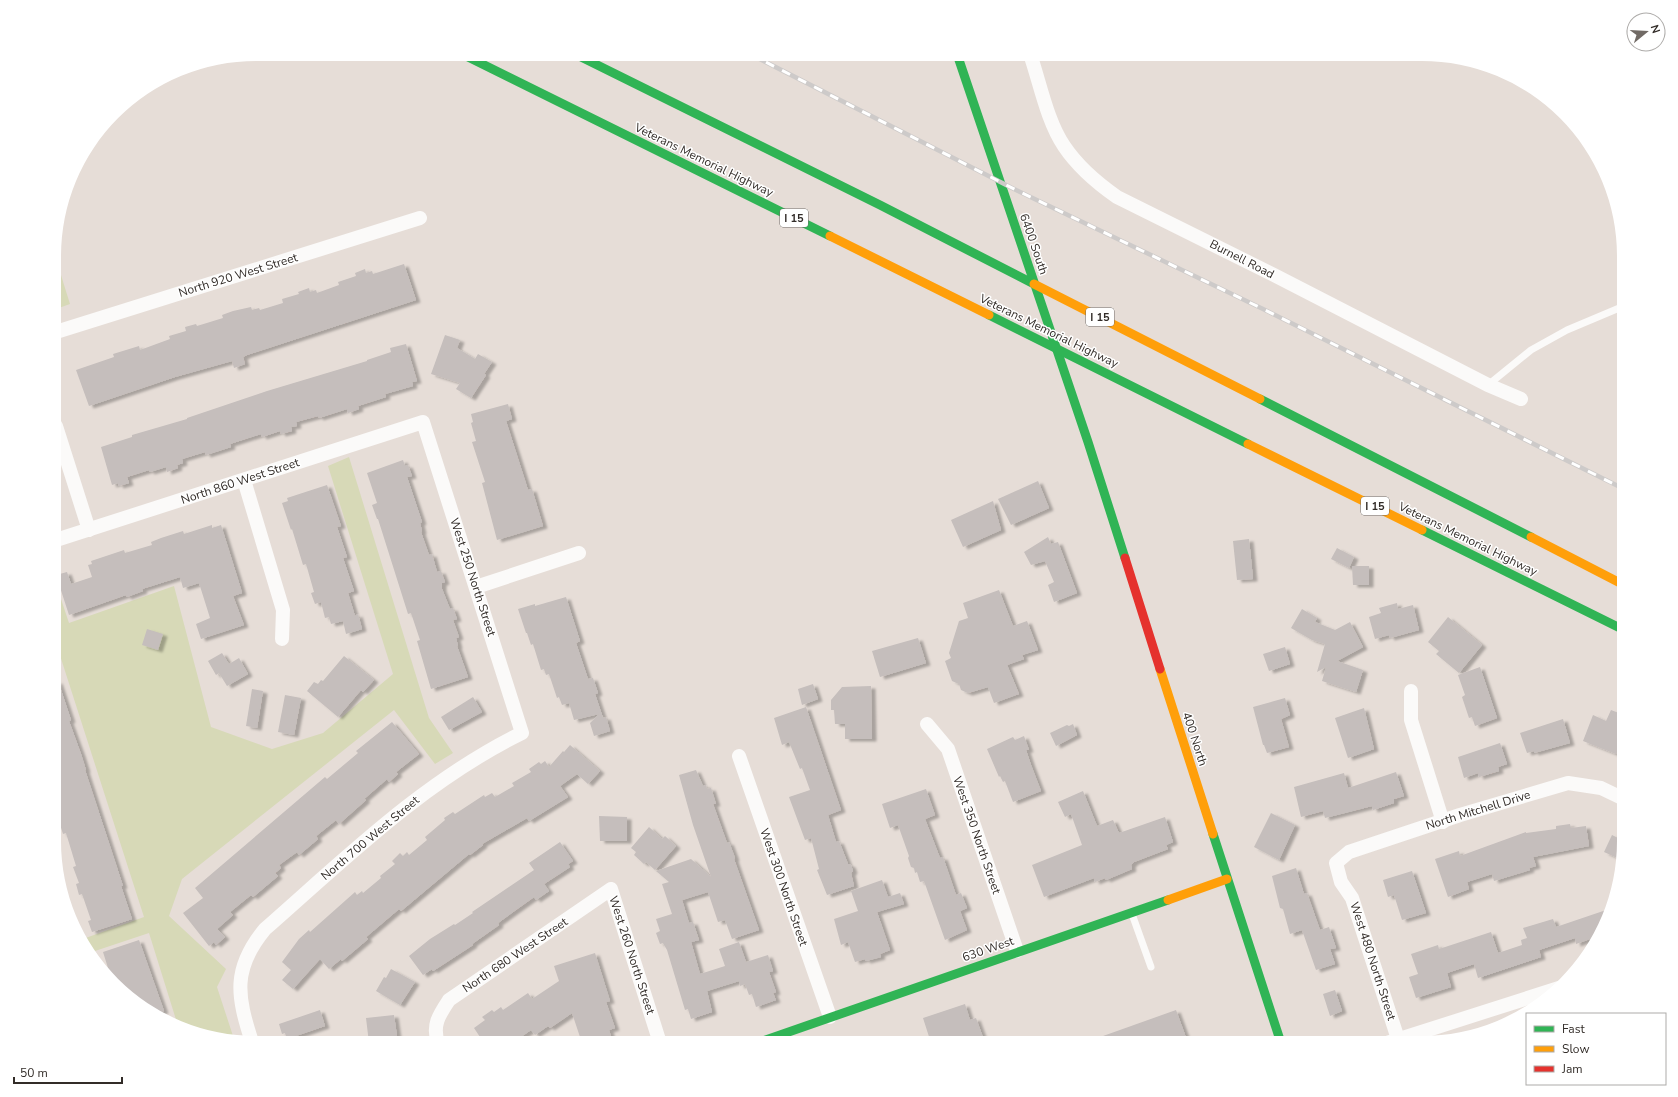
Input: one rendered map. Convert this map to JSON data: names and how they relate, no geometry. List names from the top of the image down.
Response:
{
  "streets": {
    "main road": [
      "Veterans Memorial Highway",
      "I 15",
      "6400 South",
      "400 North",
      "630 West"
    ],
    "street": [
      "Burnell Road",
      "North 920 West Street",
      "North 860 West Street",
      "West 250 North Street",
      "North Mitchell Drive",
      "West 350 North Street",
      "North 700 West Street",
      "West 300 North Street",
      "North 680 West Street",
      "West 260 North Street",
      "West 480 North Street"
    ]
  },
  "crossings": [
    ["6400 South", "400 North"],
    ["North 860 West Street", "West 250 North Street"],
    ["West 250 North Street", "North 700 West Street"],
    ["400 North", "630 West"],
    ["North Mitchell Drive", "West 480 North Street"],
    ["West 350 North Street", "630 West"],
    ["West 300 North Street", "630 West"],
    ["North 680 West Street", "West 260 North Street"]
  ],
  "legend": ["Fast", "Slow", "Jam"],
  "scale_bar": "50 m",
  "north": "right"
}
